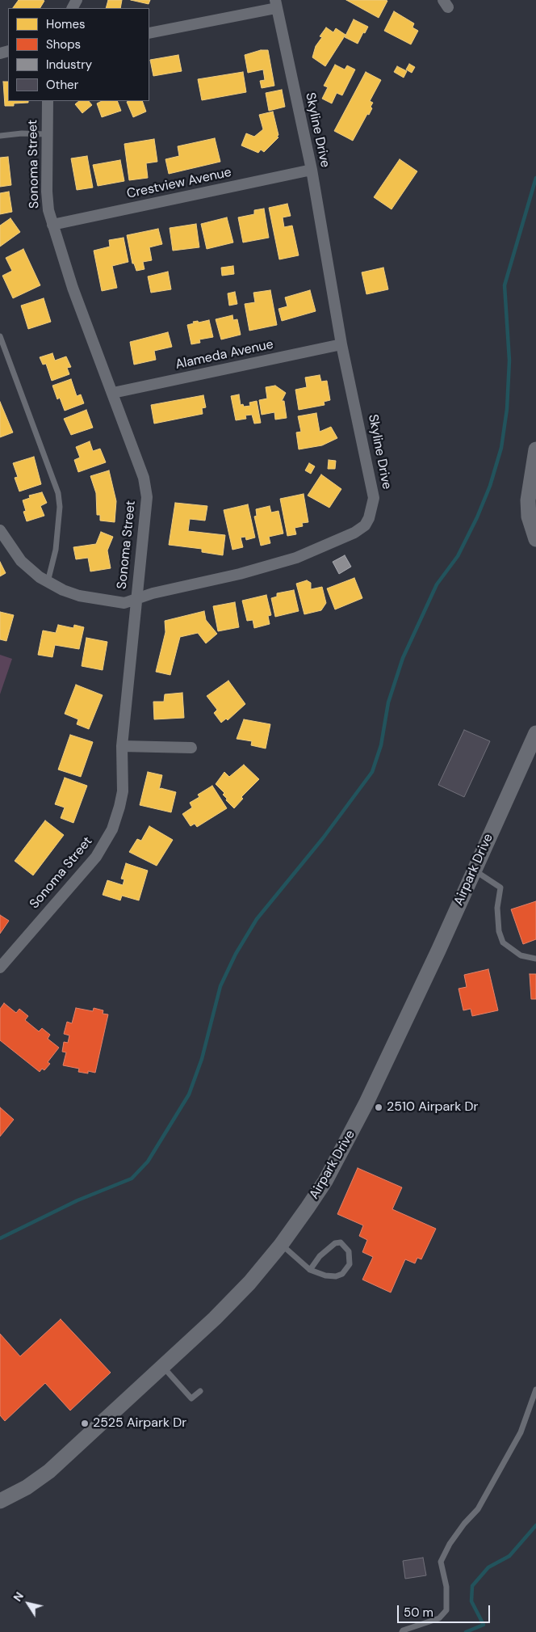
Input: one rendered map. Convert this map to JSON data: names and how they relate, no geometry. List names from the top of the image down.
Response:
{
  "streets": {
    "street": [
      "Skyline Drive",
      "Sonoma Street",
      "Crestview Avenue",
      "Alameda Avenue",
      "Airpark Drive"
    ]
  },
  "crossings": [
    ["Skyline Drive", "Sonoma Street"],
    ["Skyline Drive", "Crestview Avenue"],
    ["Skyline Drive", "Alameda Avenue"],
    ["Sonoma Street", "Crestview Avenue"],
    ["Sonoma Street", "Alameda Avenue"]
  ],
  "places": ["2510 Airpark Dr", "2525 Airpark Dr"],
  "legend": [
    "Homes",
    "Shops",
    "Industry",
    "Other"
  ],
  "scale_bar": "50 m",
  "north": "top left"
}
